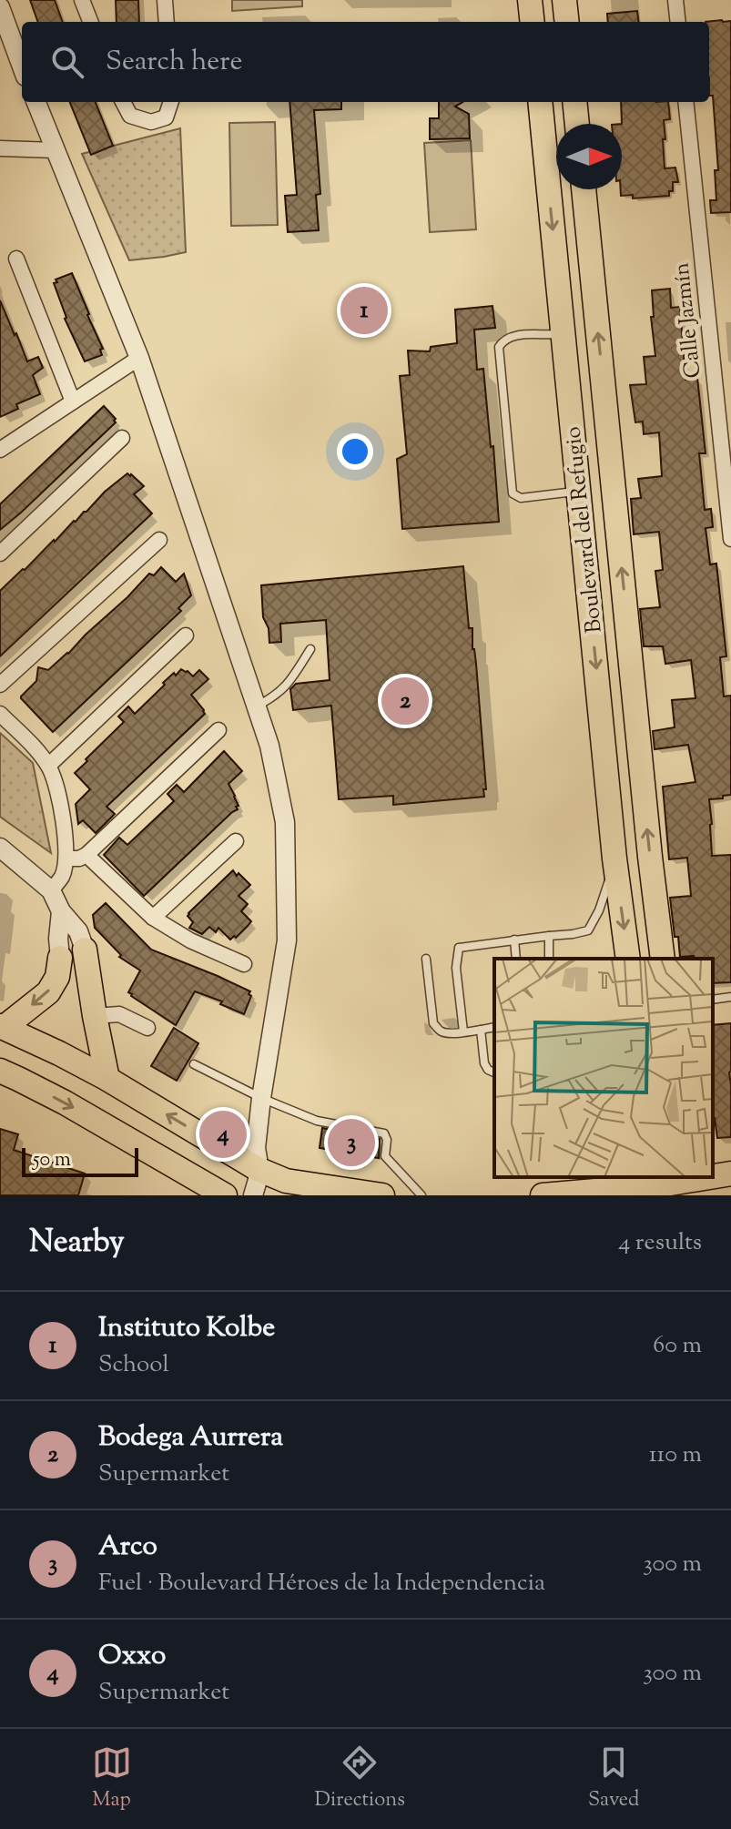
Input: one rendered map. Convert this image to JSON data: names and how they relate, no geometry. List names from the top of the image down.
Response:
{
  "streets": {
    "main road": ["Boulevard del Refugio"],
    "street": ["Calle Jazmín"]
  },
  "scale_bar": "50 m",
  "north": "right",
  "page": {
    "search": "Search here",
    "pins": [
      "1",
      "2",
      "4",
      "3"
    ],
    "scale": "50 m",
    "heading": ["Nearby", "4 results"],
    "list": [
      {
        "mark": "1",
        "name": "Instituto Kolbe",
        "note": "School",
        "value": "60 m"
      },
      {
        "mark": "2",
        "name": "Bodega Aurrera",
        "note": "Supermarket",
        "value": "110 m"
      },
      {
        "mark": "3",
        "name": "Arco",
        "note": "Fuel · Boulevard Héroes de la Independencia",
        "value": "300 m"
      },
      {
        "mark": "4",
        "name": "Oxxo",
        "note": "Supermarket",
        "value": "300 m"
      }
    ],
    "nav": ["Map", "Directions", "Saved"]
  }
}
